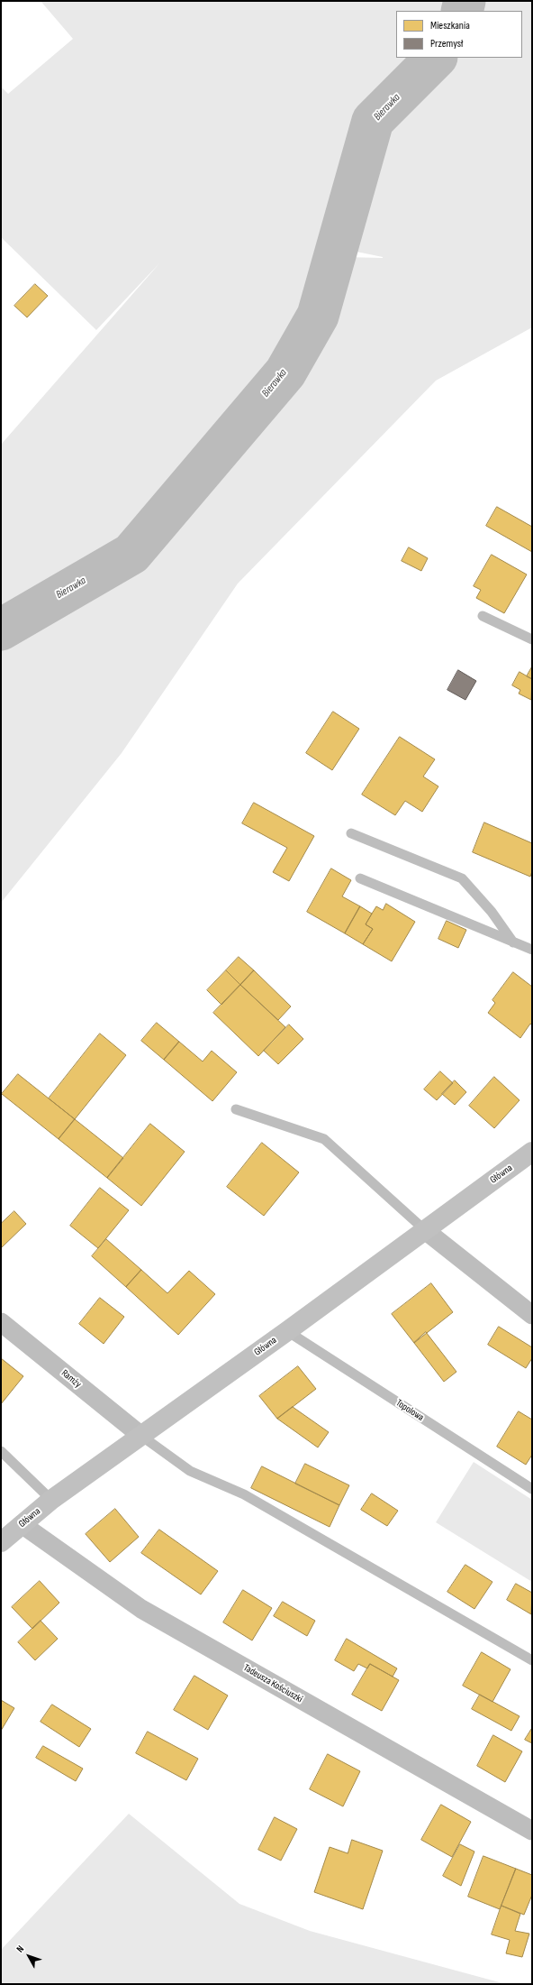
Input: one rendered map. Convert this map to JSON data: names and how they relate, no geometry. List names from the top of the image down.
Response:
{
  "streets": {
    "main road": ["Główna"],
    "street": ["Ramży", "Tadeusza Kościuszki"],
    "lane": ["Topolowa"]
  },
  "crossings": [
    ["Główna", "Ramży"],
    ["Główna", "Topolowa"],
    ["Główna", "Tadeusza Kościuszki"]
  ],
  "water": ["Bierawka"],
  "legend": ["Mieszkania", "Przemysł"],
  "north": "top left"
}
